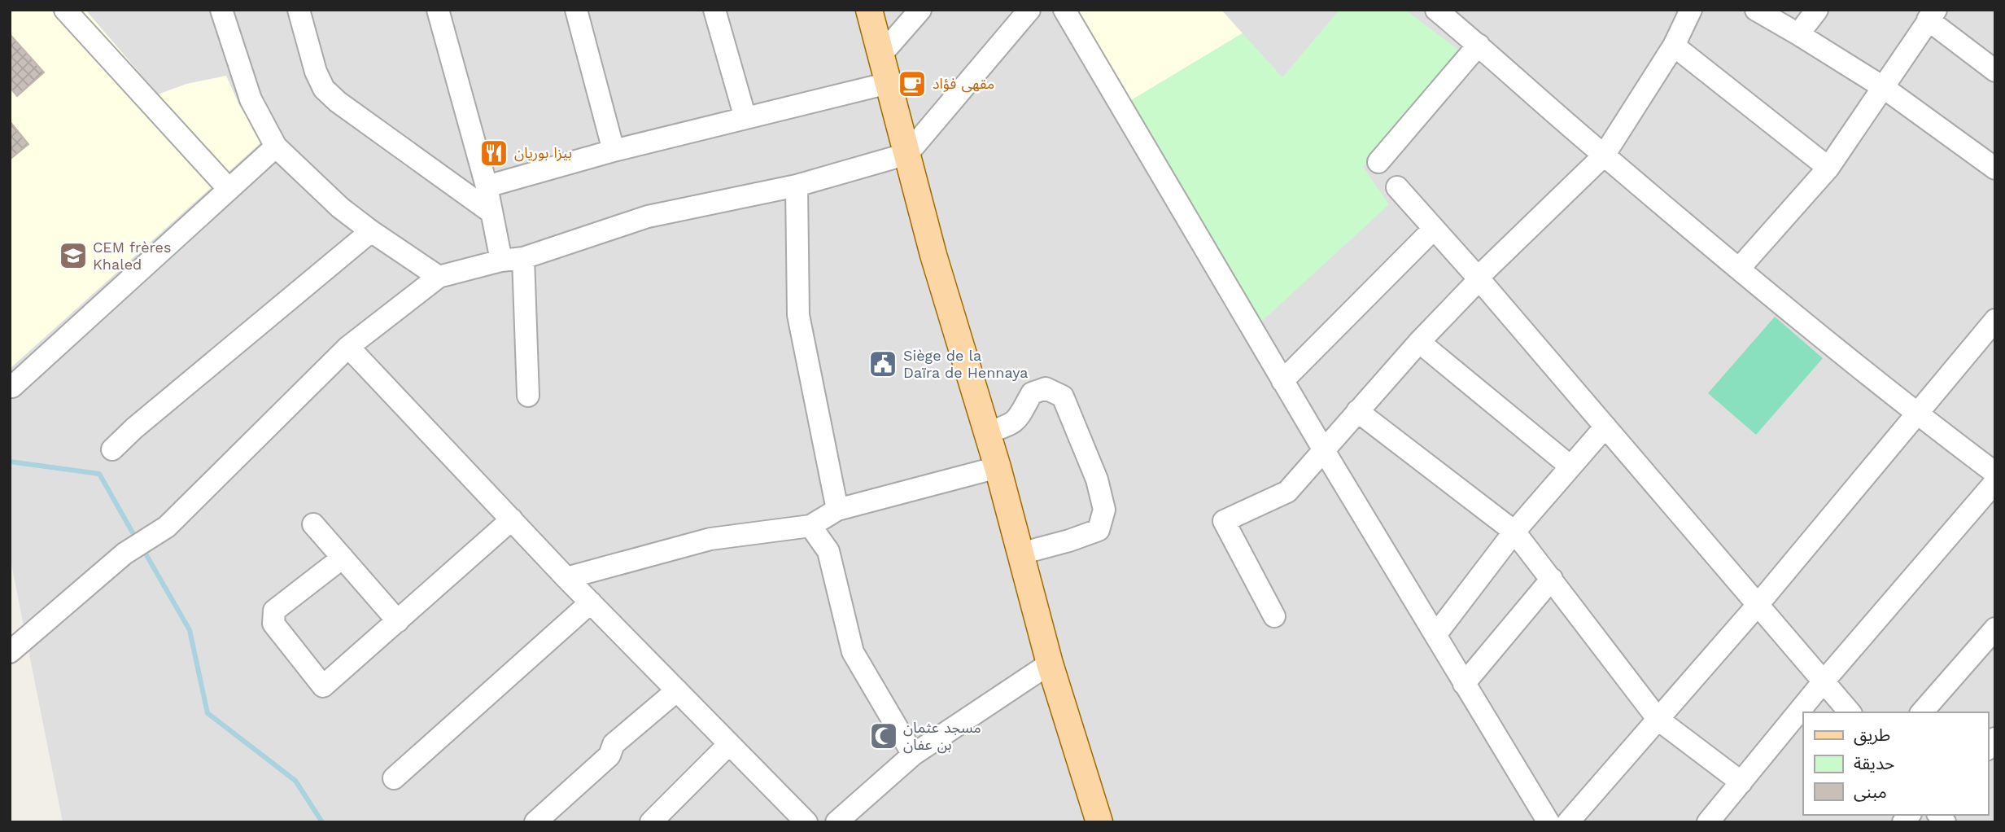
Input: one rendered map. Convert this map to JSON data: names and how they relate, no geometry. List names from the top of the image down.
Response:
{
  "places": {
    "cafe": ["مقهى فؤاد"],
    "restaurant": ["بيزا بوريان"],
    "school or university": ["CEM frères Khaled"],
    "public building": ["Siège de la Daïra de Hennaya"],
    "mosque": ["مسجد عثمان بن عفان"]
  },
  "legend": ["طريق", "حديقة", "مبنى"]
}
